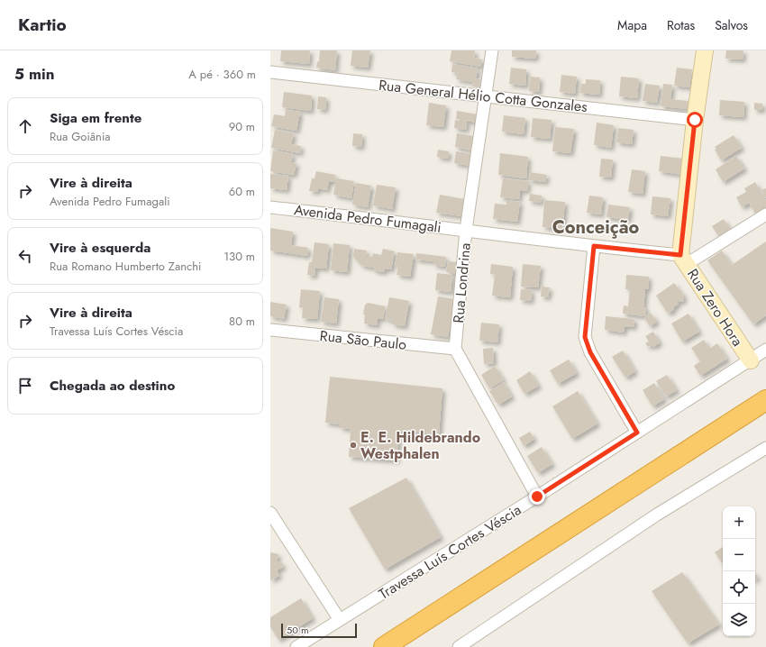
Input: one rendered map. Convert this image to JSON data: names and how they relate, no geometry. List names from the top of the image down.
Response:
{
  "streets": {
    "street": [
      "Rua General Hélio Cotta Gonzales",
      "Avenida Pedro Fumagali",
      "Rua Londrina",
      "Rua Zero Hora",
      "Rua São Paulo",
      "Travessa Luís Cortes Véscia"
    ]
  },
  "crossings": [
    ["Rua General Hélio Cotta Gonzales", "Rua Londrina"],
    ["Avenida Pedro Fumagali", "Rua Londrina"],
    ["Avenida Pedro Fumagali", "Rua Zero Hora"],
    ["Rua Londrina", "Rua São Paulo"],
    ["Rua Zero Hora", "Travessa Luís Cortes Véscia"]
  ],
  "districts": ["Conceição"],
  "places": ["E. E. Hildebrando Westphalen"],
  "scale_bar": "50 m",
  "page": {
    "header": "Kartio",
    "nav": ["Mapa", "Rotas", "Salvos"],
    "heading": ["5 min", "A pé · 360 m"],
    "list": [
      ["Siga em frente", "Rua Goiânia", "90 m"],
      ["Vire à direita", "Avenida Pedro Fumagali", "60 m"],
      ["Vire à esquerda", "Rua Romano Humberto Zanchi", "130 m"],
      ["Vire à direita", "Travessa Luís Cortes Véscia", "80 m"],
      "Chegada ao destino"
    ],
    "map_buttons": ["+", "−"],
    "scale": "50 m"
  }
}
